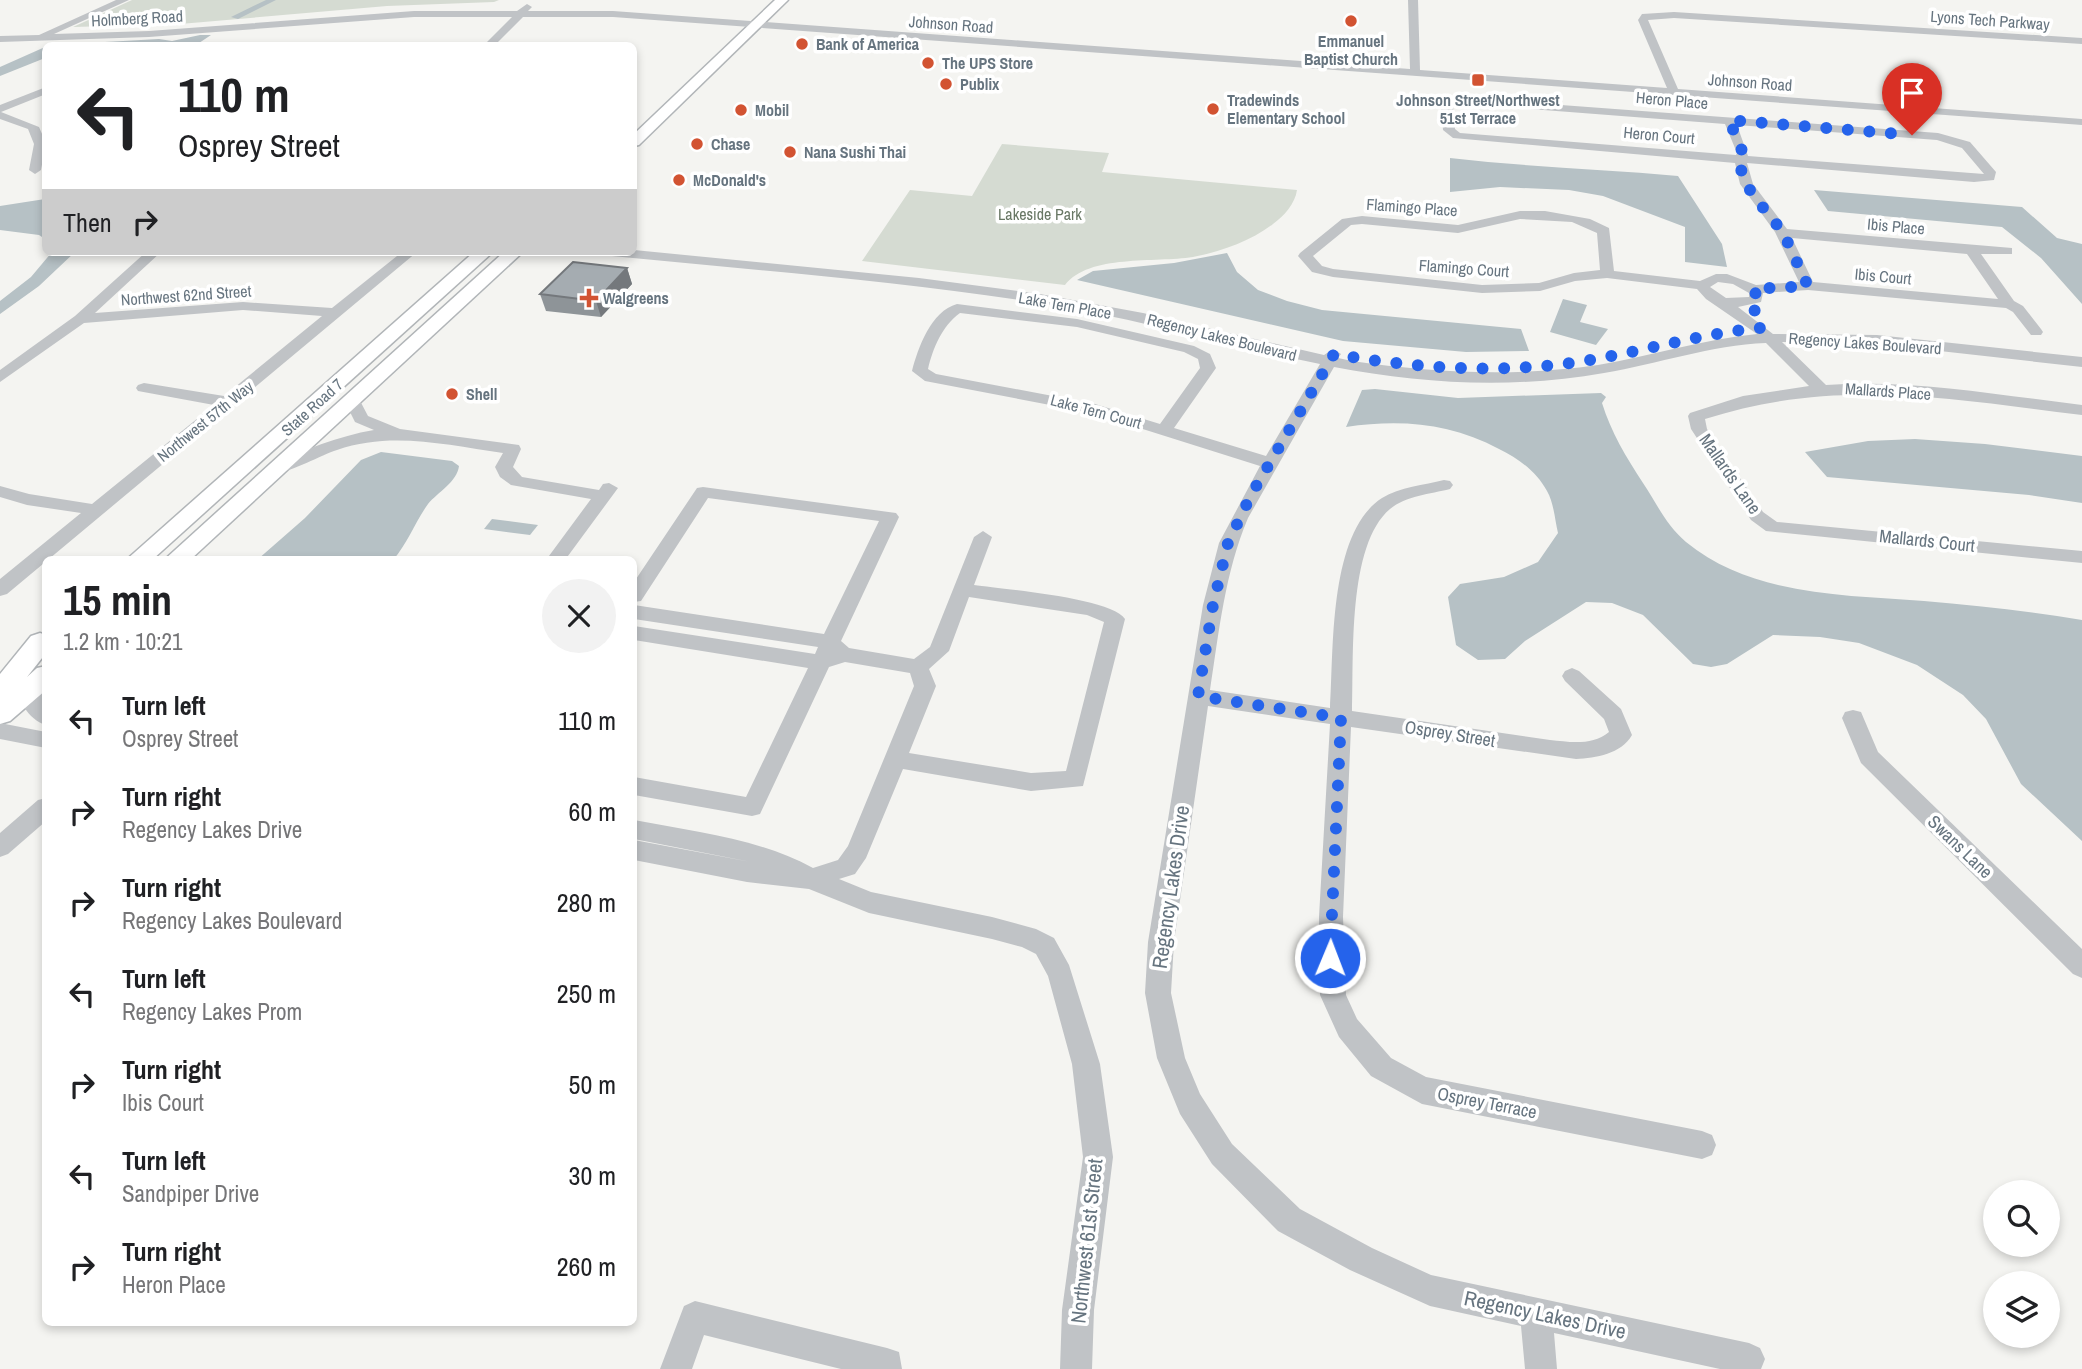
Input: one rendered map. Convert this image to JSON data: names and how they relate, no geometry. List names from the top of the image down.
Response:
{
  "streets": {
    "main road": ["State Road 7"],
    "street": [
      "Holmberg Road",
      "Lyons Tech Parkway",
      "Johnson Road",
      "Heron Place",
      "Heron Court",
      "Flamingo Place",
      "Ibis Place",
      "Flamingo Court",
      "Ibis Court",
      "Northwest 62nd Street",
      "Lake Tern Place",
      "Regency Lakes Boulevard",
      "Mallards Place",
      "Lake Tern Court",
      "Northwest 57th Way",
      "Mallards Lane",
      "Mallards Court",
      "Osprey Street",
      "Swans Lane",
      "Regency Lakes Drive",
      "Osprey Terrace",
      "Northwest 61st Street"
    ]
  },
  "crossings": [
    ["Holmberg Road", "Johnson Road"],
    ["Lyons Tech Parkway", "Johnson Road"],
    ["Heron Place", "Heron Court"],
    ["Flamingo Place", "Flamingo Court"],
    ["Northwest 62nd Street", "Northwest 57th Way"],
    ["Lake Tern Place", "Lake Tern Court"],
    ["Regency Lakes Boulevard", "Regency Lakes Drive"],
    ["Mallards Place", "Mallards Lane"],
    ["Lake Tern Court", "Regency Lakes Drive"],
    ["Mallards Lane", "Mallards Court"],
    ["Osprey Street", "Regency Lakes Drive"],
    ["Osprey Street", "Osprey Terrace"]
  ],
  "parks": ["Lakeside Park"],
  "places": {
    "other": [
      "Emmanuel Baptist Church",
      "Bank of America",
      "The UPS Store",
      "Publix",
      "Tradewinds Elementary School",
      "Mobil",
      "Chase",
      "Nana Sushi Thai",
      "McDonald's",
      "Shell"
    ],
    "transit": ["Johnson Street/Northwest 51st Terrace"],
    "health": ["Walgreens"]
  },
  "page": {
    "turn": ["110 m", "Osprey Street"],
    "then": "Then",
    "heading": ["15 min", "1.2 km · 10:21"],
    "list": [
      {
        "name": "Turn left",
        "note": "Osprey Street",
        "value": "110 m"
      },
      {
        "name": "Turn right",
        "note": "Regency Lakes Drive",
        "value": "60 m"
      },
      {
        "name": "Turn right",
        "note": "Regency Lakes Boulevard",
        "value": "280 m"
      },
      {
        "name": "Turn left",
        "note": "Regency Lakes Prom",
        "value": "250 m"
      },
      {
        "name": "Turn right",
        "note": "Ibis Court",
        "value": "50 m"
      },
      {
        "name": "Turn left",
        "note": "Sandpiper Drive",
        "value": "30 m"
      },
      {
        "name": "Turn right",
        "note": "Heron Place",
        "value": "260 m"
      }
    ]
  }
}
